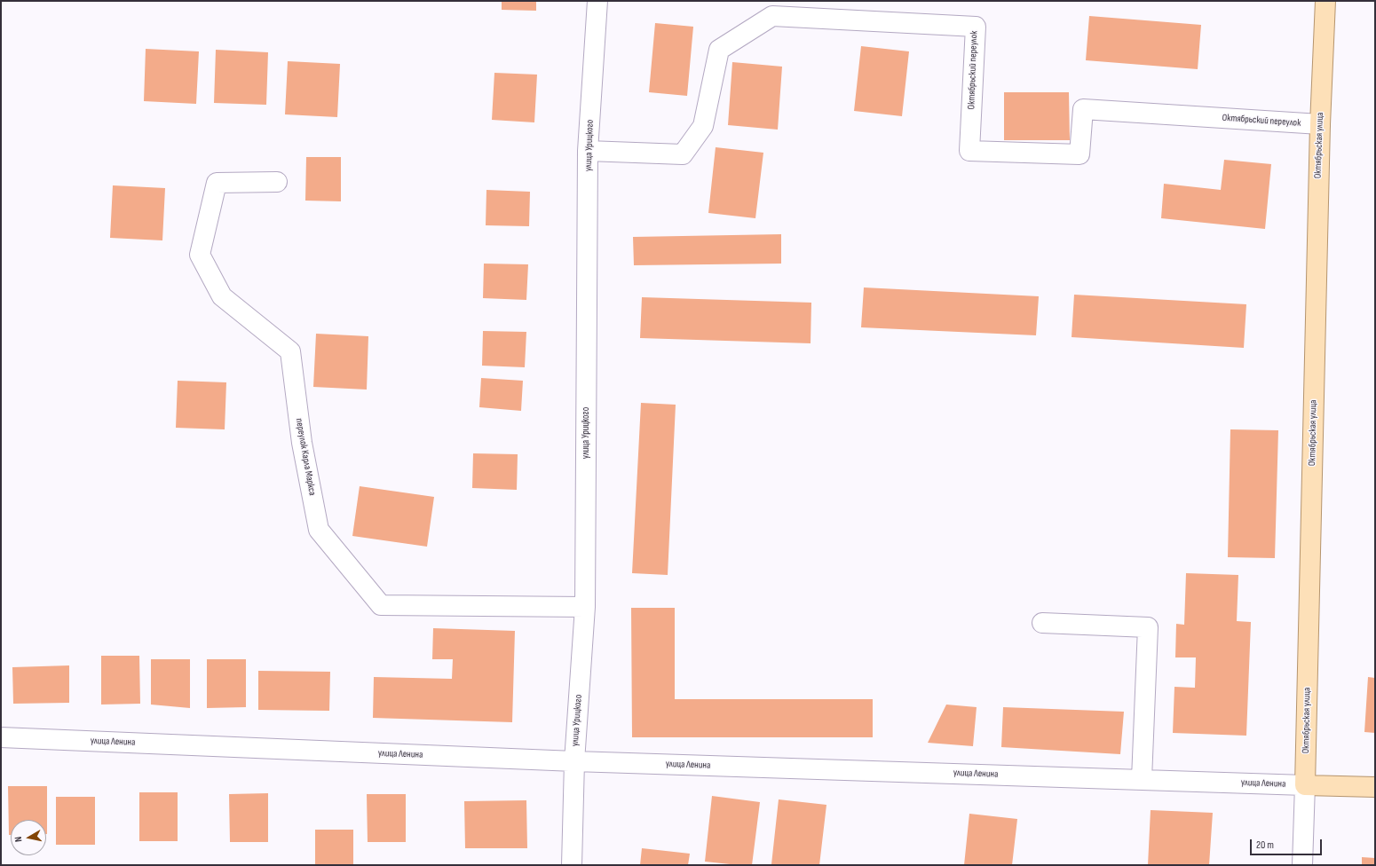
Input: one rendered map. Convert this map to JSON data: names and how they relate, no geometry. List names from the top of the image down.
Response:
{
  "streets": {
    "main road": ["Октябрьская улица", "улица Ленина"],
    "street": ["Октябрьский переулок", "улица Урицкого", "переулок Карла Маркса"]
  },
  "crossings": [
    ["Октябрьский переулок", "улица Урицкого"],
    ["Октябрьский переулок", "Октябрьская улица"],
    ["улица Урицкого", "переулок Карла Маркса"],
    ["улица Урицкого", "улица Ленина"],
    ["Октябрьская улица", "улица Ленина"]
  ],
  "scale_bar": "20 m",
  "north": "left"
}
